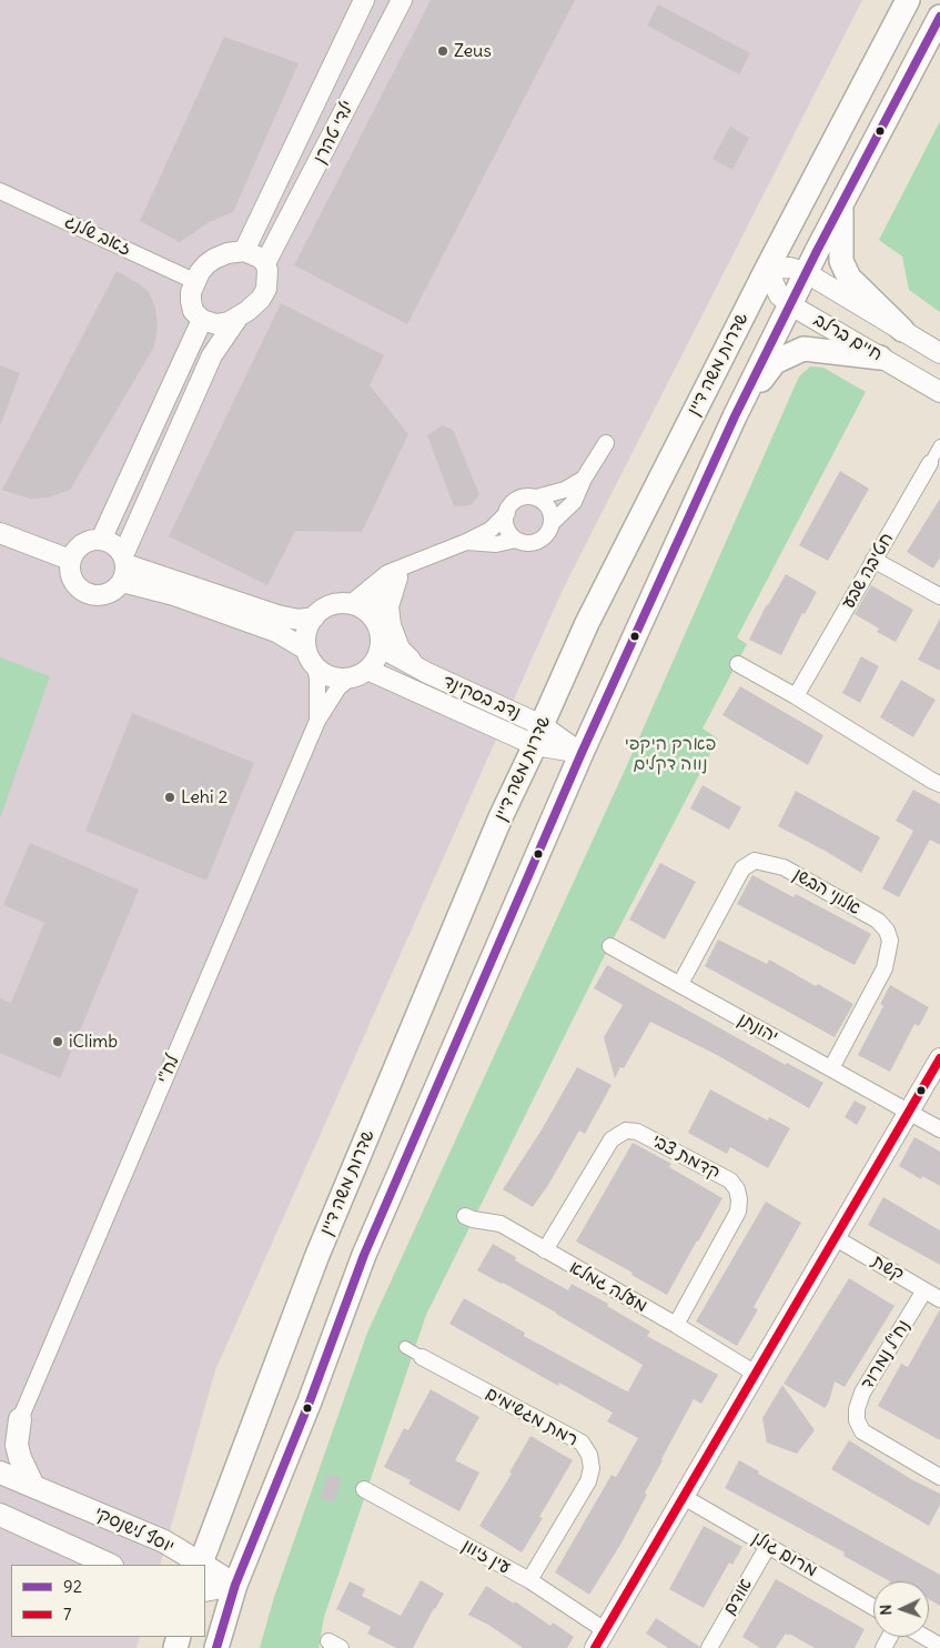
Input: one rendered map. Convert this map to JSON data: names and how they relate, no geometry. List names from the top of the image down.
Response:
{
  "streets": {
    "main road": ["שדרות משה דיין", "יוסף לישנסקי"],
    "street": [
      "ילדי טהרן",
      "זאב שלנג",
      "חיים ברלב",
      "חטיבה שבע",
      "נדב בסקינד",
      "אלוני הבשן",
      "יהונתן",
      "לח\"י",
      "קדמת צבי",
      "קשת",
      "מעלה גמלא",
      "נח\"ל נמרוד",
      "רמת מגשימים",
      "מרום גולן",
      "עין זיוון",
      "אודם"
    ]
  },
  "crossings": [
    ["ילדי טהרן", "זאב שלנג"],
    ["חיים ברלב", "שדרות משה דיין"],
    ["שדרות משה דיין", "נדב בסקינד"],
    ["שדרות משה דיין", "יוסף לישנסקי"],
    ["נדב בסקינד", "לח\"י"],
    ["אלוני הבשן", "יהונתן"],
    ["קדמת צבי", "מעלה גמלא"],
    ["קשת", "נח\"ל נמרוד"],
    ["רמת מגשימים", "עין זיוון"],
    ["מרום גולן", "אודם"]
  ],
  "parks": ["פארק היקפי נווה דקלים"],
  "places": ["Zeus", "Lehi 2", "iClimb"],
  "lines": ["transit line 92", "transit line 7"],
  "legend": ["92", "7"],
  "north": "left"
}
